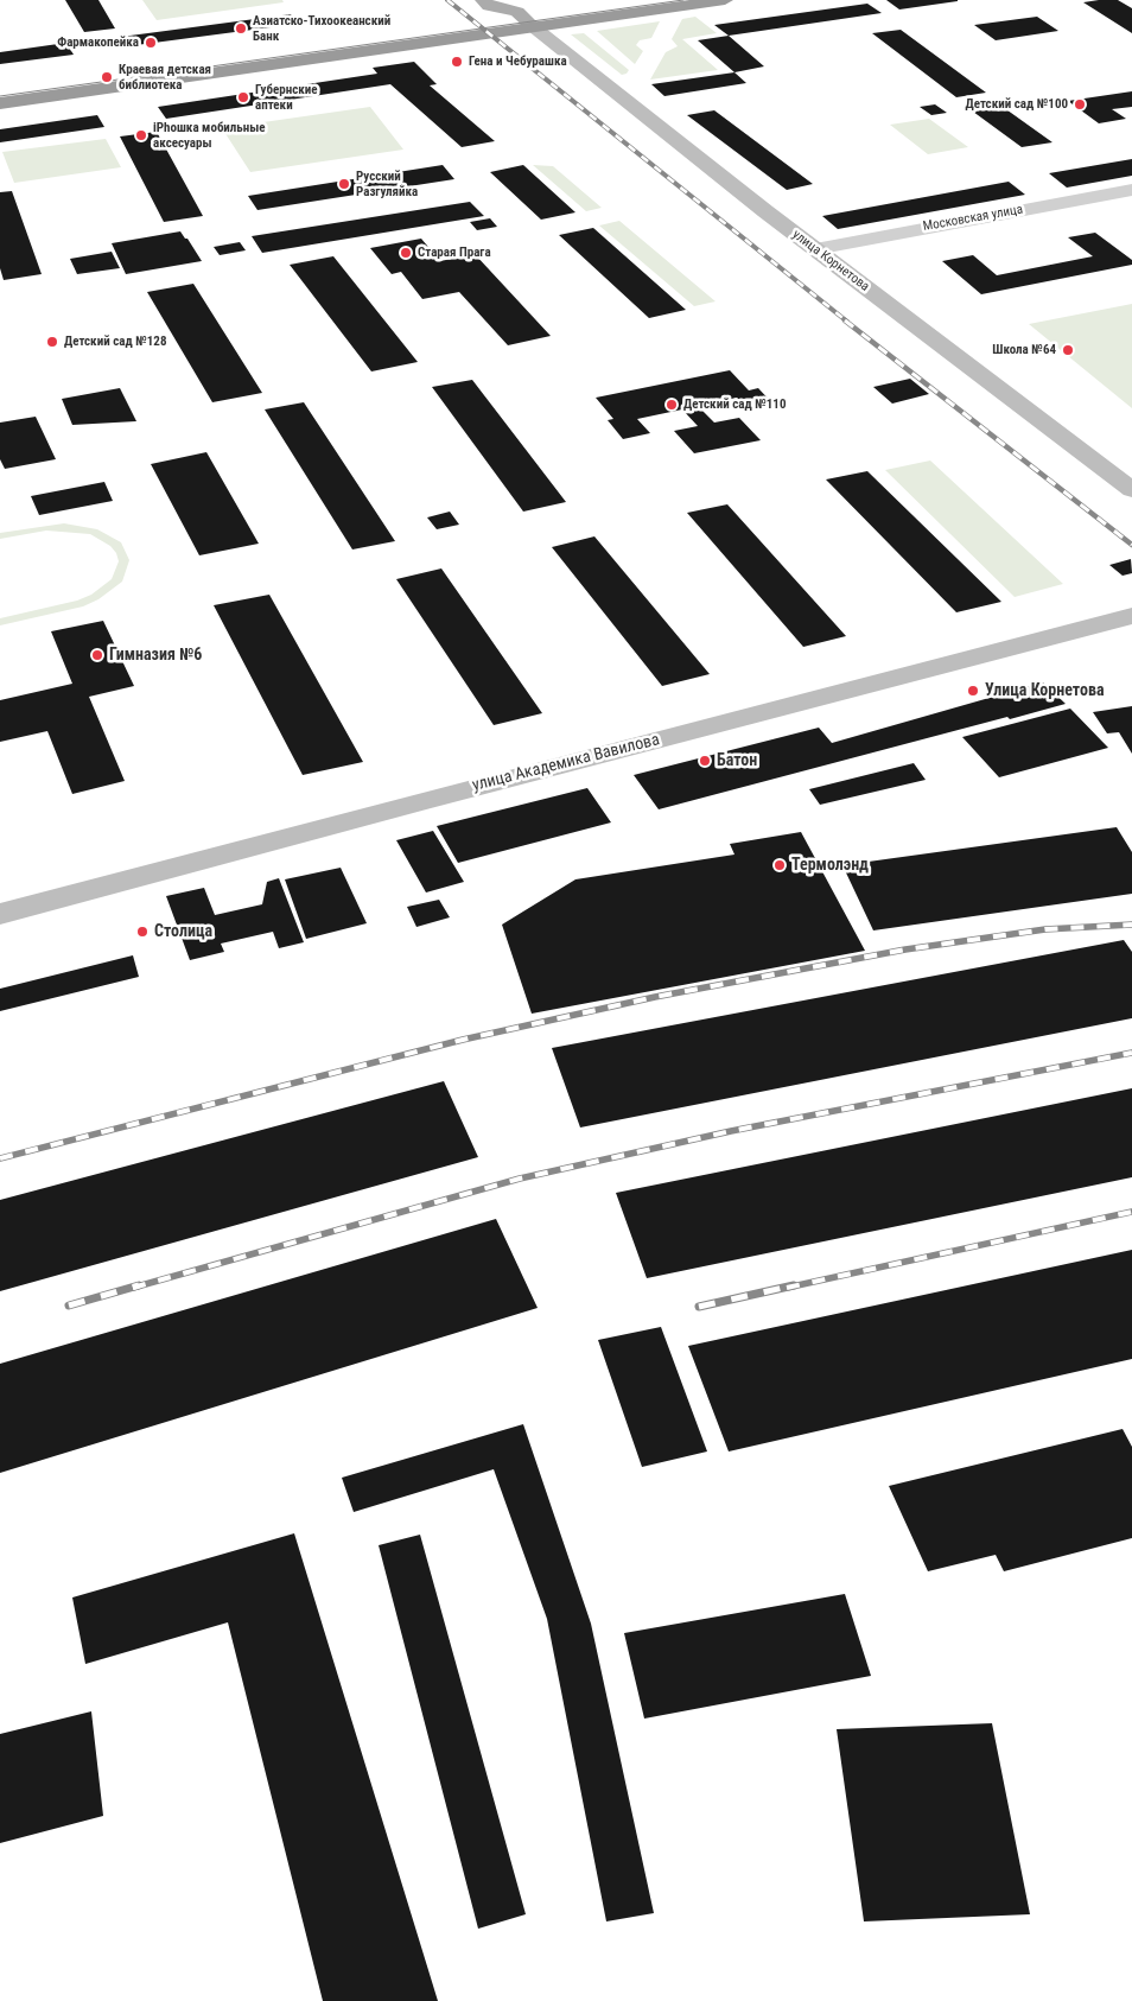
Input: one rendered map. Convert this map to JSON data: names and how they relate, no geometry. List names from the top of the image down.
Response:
{
  "streets": {
    "main road": ["улица Корнетова", "улица Академика Вавилова"],
    "street": ["Московская улица"]
  },
  "crossings": [
    ["Московская улица", "улица Корнетова"]
  ],
  "places": [
    "Азиатско-Тихоокеанский Банк",
    "Фармакопейка",
    "Гена и Чебурашка",
    "Краевая детская библиотека",
    "Губернские аптеки",
    "Детский сад №100",
    "iPhoшка мобильные аксесуары",
    "Русский Разгуляйка",
    "Старая Прага",
    "Детский сад №128",
    "Школа №64",
    "Детский сад №110",
    "Гимназия №6",
    "Улица Корнетова",
    "Батон",
    "Термолэнд",
    "Столица"
  ]
}
